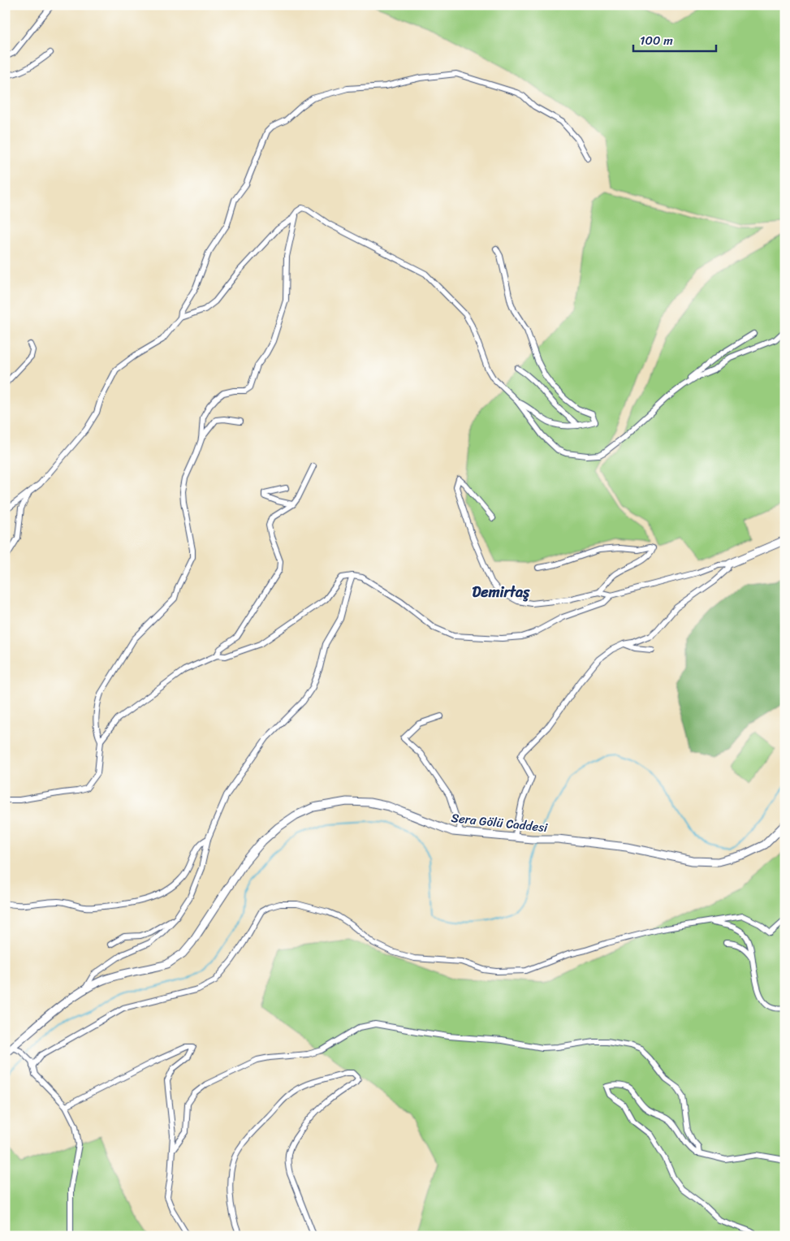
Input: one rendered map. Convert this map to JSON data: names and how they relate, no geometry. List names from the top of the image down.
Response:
{
  "streets": {
    "main road": ["Sera Gölü Caddesi"]
  },
  "districts": ["Demirtaş"],
  "scale_bar": "100 m"
}
